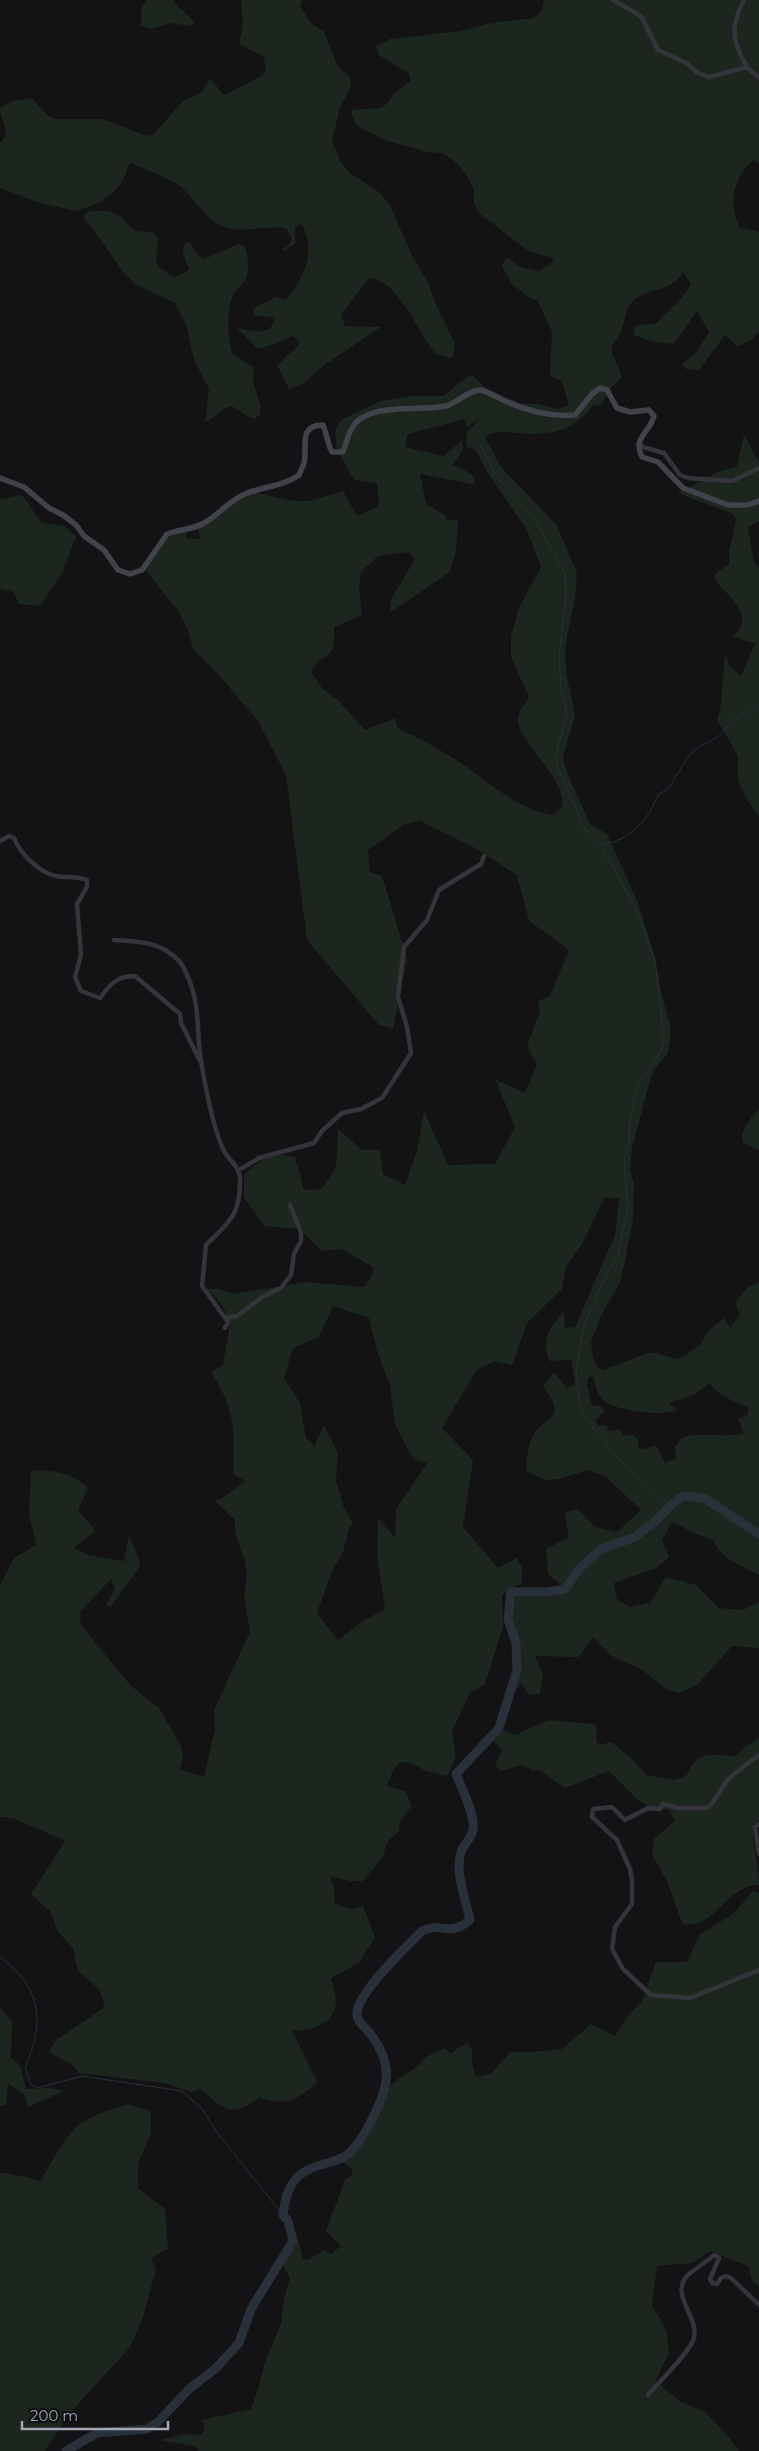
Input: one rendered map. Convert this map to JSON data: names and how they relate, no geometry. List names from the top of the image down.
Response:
{
  "scale_bar": "200 m"
}
